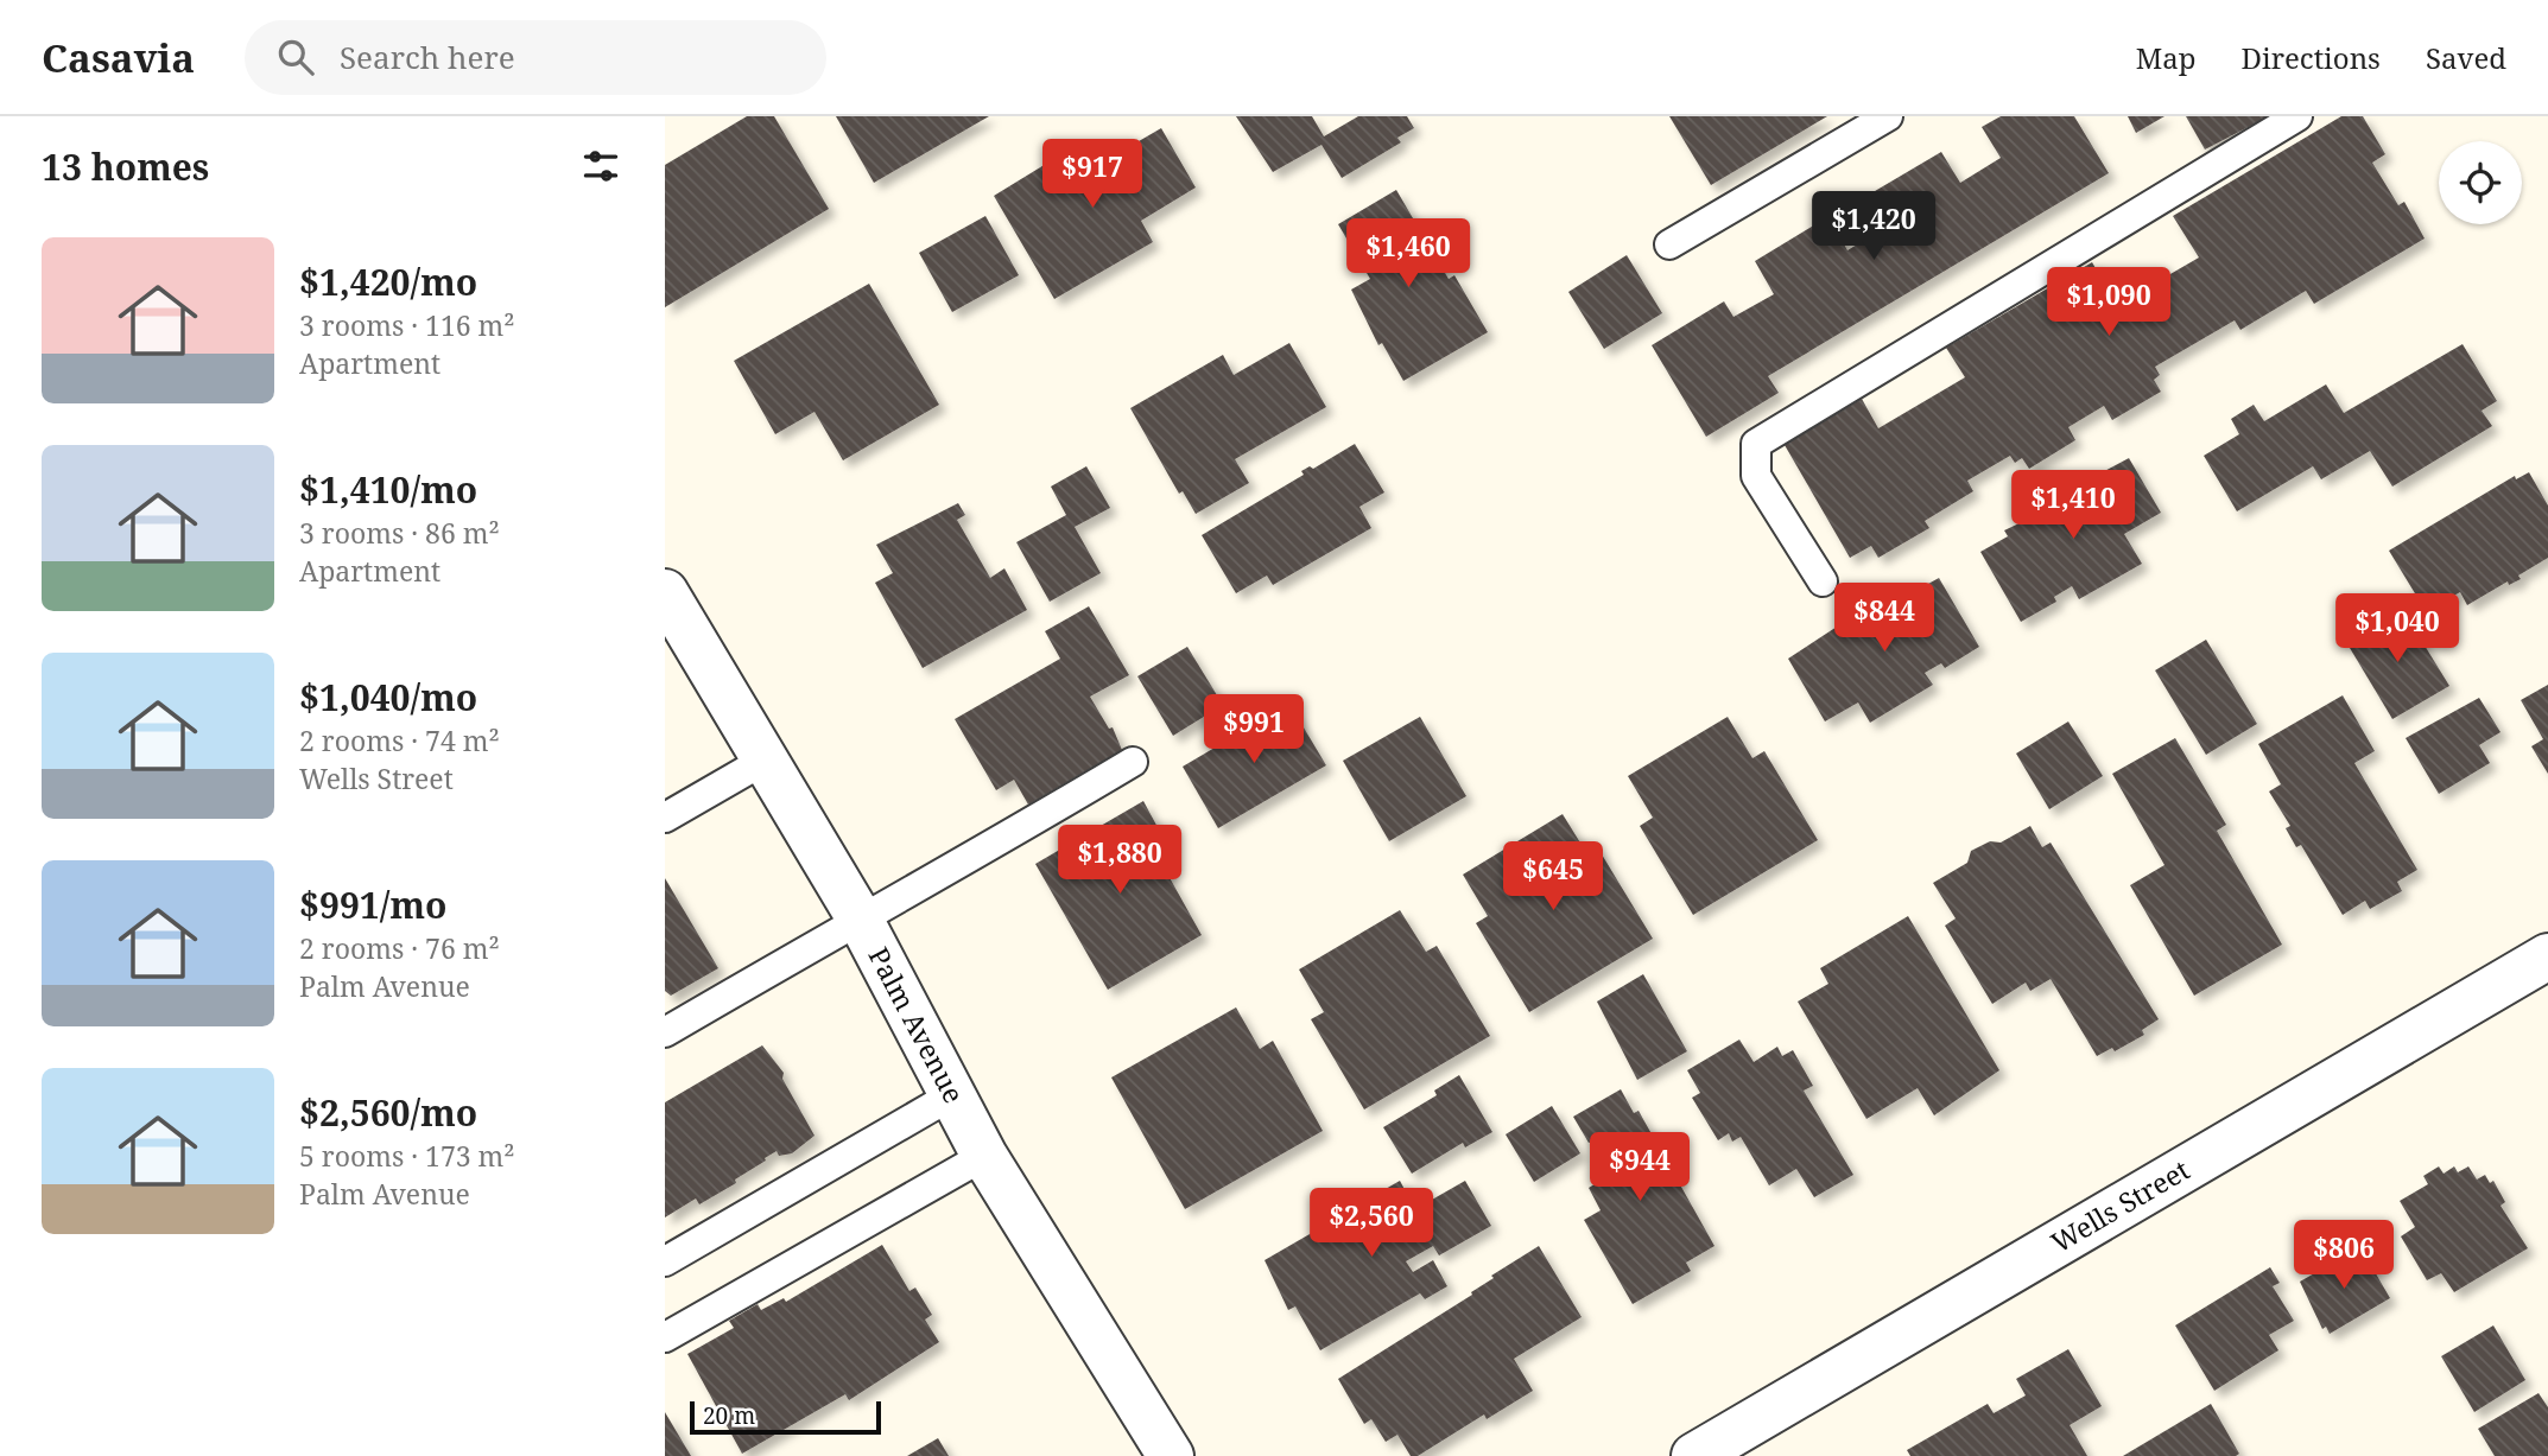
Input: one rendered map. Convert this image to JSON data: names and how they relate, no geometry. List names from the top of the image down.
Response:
{
  "streets": {
    "street": ["Palm Avenue", "Wells Street"]
  },
  "scale_bar": "20 m",
  "page": {
    "header": "Casavia",
    "search": "Search here",
    "nav": ["Map", "Directions", "Saved"],
    "heading": "13 homes",
    "price": [
      "$917",
      "$1,420",
      "$1,460",
      "$1,090",
      "$1,410",
      "$844",
      "$1,040",
      "$991",
      "$1,880",
      "$645",
      "$944",
      "$2,560",
      "$806"
    ],
    "list": [
      {
        "name": "$1,420/mo",
        "note": "3 rooms · 116 m² · Apartment"
      },
      {
        "name": "$1,410/mo",
        "note": "3 rooms · 86 m² · Apartment"
      },
      {
        "name": "$1,040/mo",
        "note": "2 rooms · 74 m² · Wells Street"
      },
      {
        "name": "$991/mo",
        "note": "2 rooms · 76 m² · Palm Avenue"
      },
      {
        "name": "$2,560/mo",
        "note": "5 rooms · 173 m² · Palm Avenue"
      }
    ],
    "scale": "20 m"
  }
}
